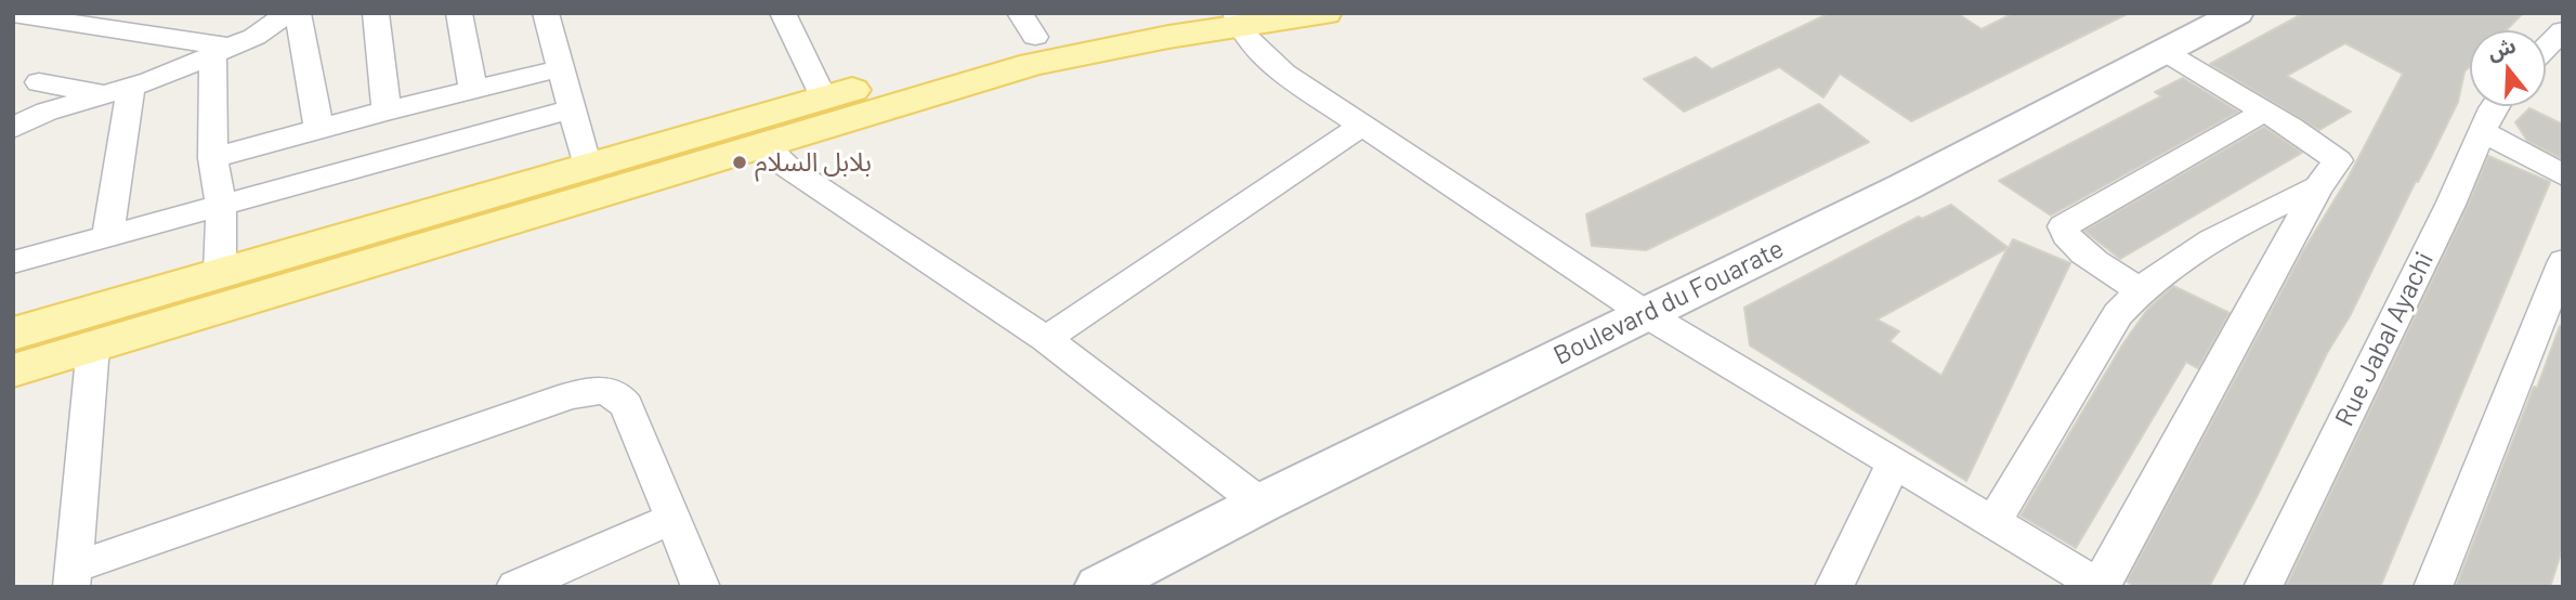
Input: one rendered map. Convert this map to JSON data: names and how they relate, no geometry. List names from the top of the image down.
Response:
{
  "streets": {
    "street": ["Boulevard du Fouarate", "Rue Jabal Ayachi"]
  },
  "places": ["بلابل السلام"],
  "north": "top"
}
